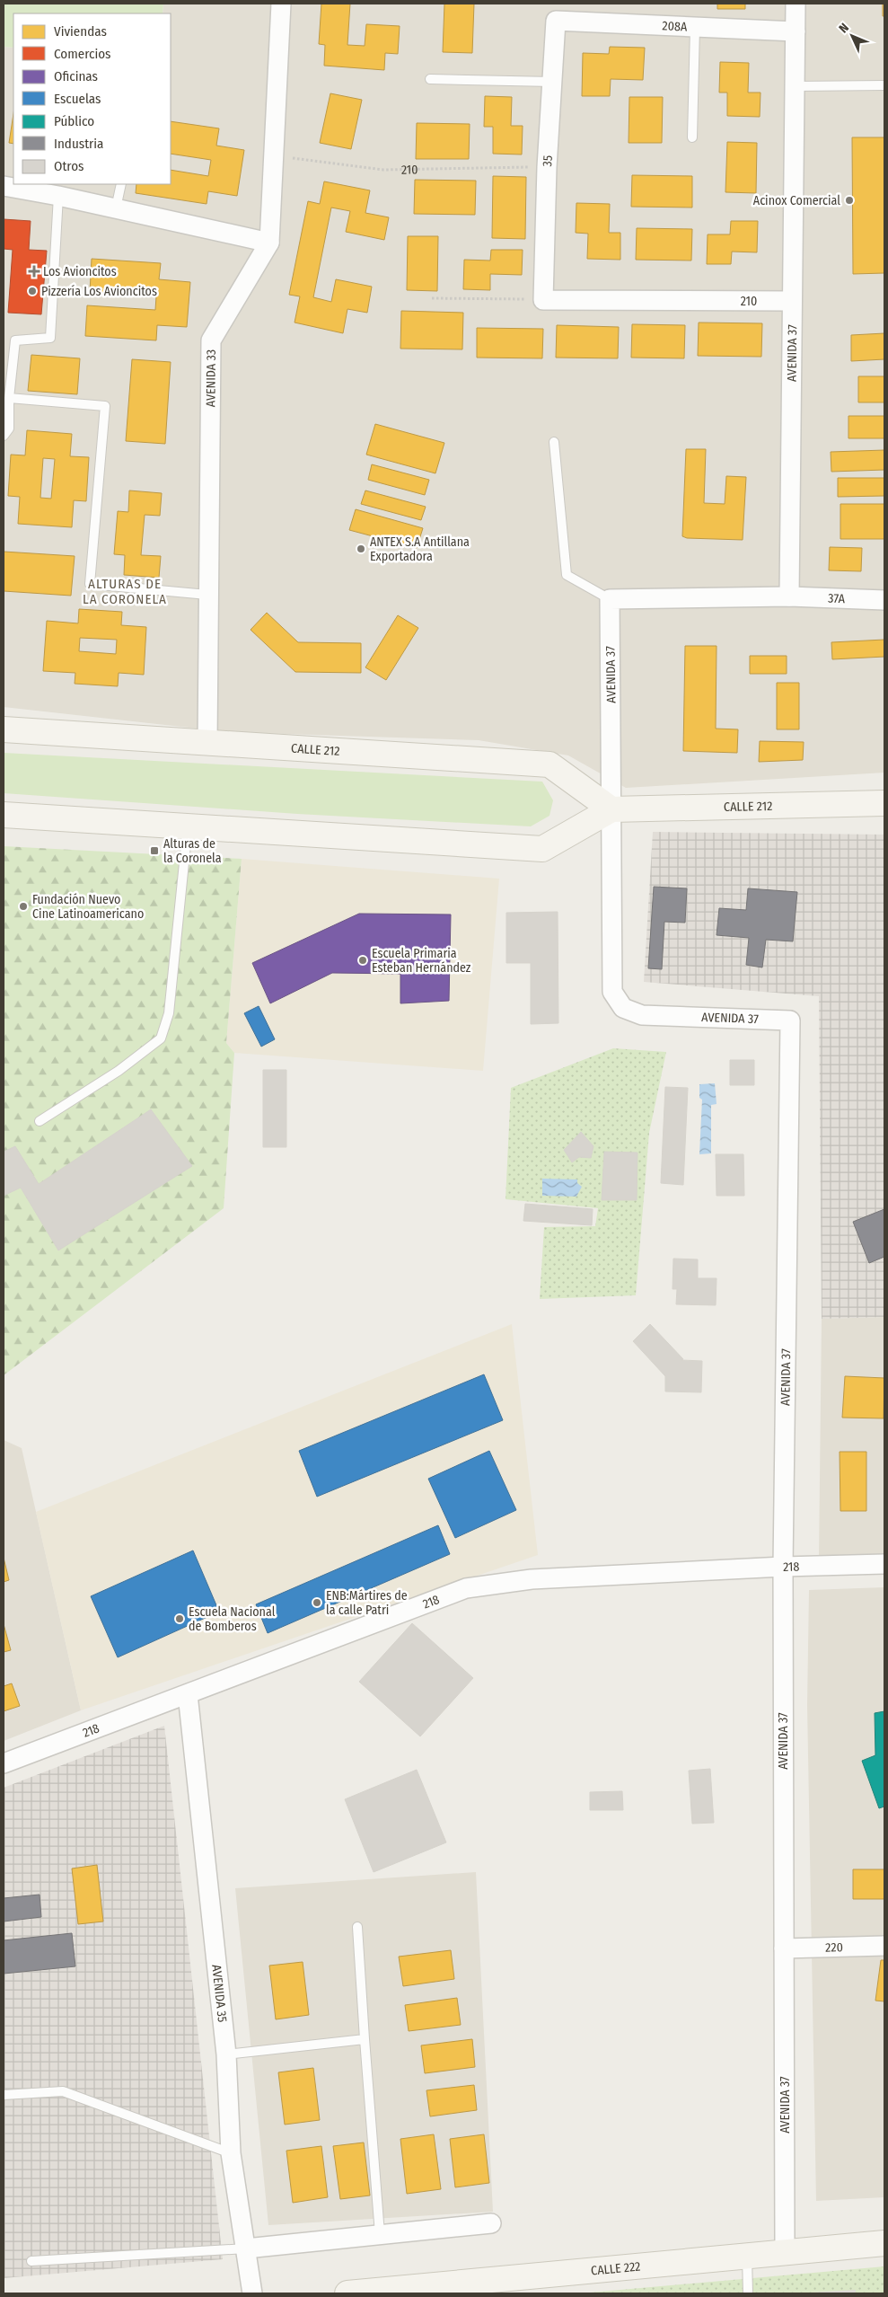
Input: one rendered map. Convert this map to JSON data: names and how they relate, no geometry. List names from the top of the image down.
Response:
{
  "streets": {
    "street": [
      "208A",
      "35",
      "210",
      "AVENIDA 37",
      "AVENIDA 33",
      "37A",
      "CALLE 212",
      "218",
      "220",
      "AVENIDA 35",
      "CALLE 222"
    ]
  },
  "crossings": [
    ["208A", "35"],
    ["208A", "AVENIDA 37"],
    ["35", "210"],
    ["210", "AVENIDA 37"],
    ["210", "AVENIDA 33"],
    ["AVENIDA 37", "37A"],
    ["AVENIDA 37", "CALLE 212"],
    ["AVENIDA 37", "218"],
    ["AVENIDA 37", "220"],
    ["AVENIDA 37", "CALLE 222"],
    ["AVENIDA 33", "CALLE 212"],
    ["218", "AVENIDA 35"]
  ],
  "districts": ["ALTURAS DE LA CORONELA"],
  "places": {
    "other": [
      "Acinox Comercial",
      "Pizzería Los Avioncitos",
      "ANTEX S.A Antillana Exportadora",
      "Fundación Nuevo Cine Latinoamericano",
      "Escuela Primaria Esteban Hernández",
      "ENB:Mártires de la calle Patri",
      "Escuela Nacional de Bomberos"
    ],
    "health": ["Los Avioncitos"],
    "transit": ["Alturas de la Coronela"]
  },
  "legend": [
    "Viviendas",
    "Comercios",
    "Oficinas",
    "Escuelas",
    "Público",
    "Industria",
    "Otros"
  ],
  "north": "top left"
}
